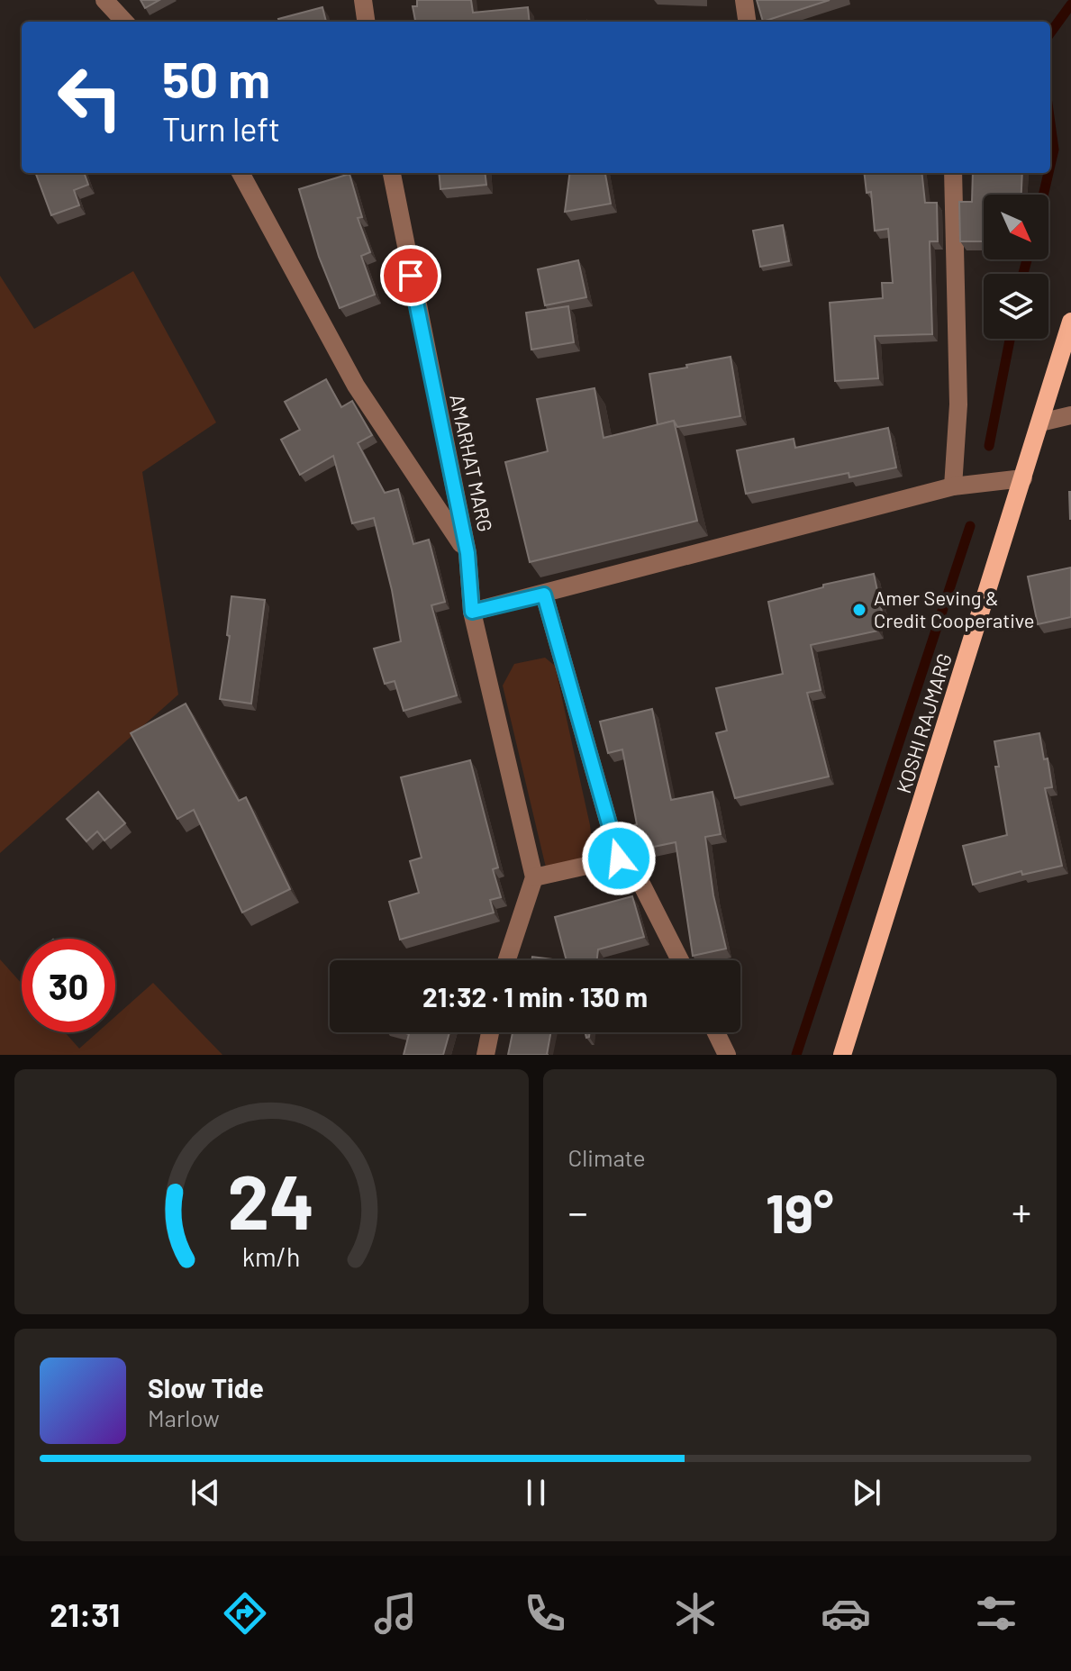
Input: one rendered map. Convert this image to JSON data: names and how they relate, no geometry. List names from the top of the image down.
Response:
{
  "streets": {
    "main road": ["KOSHI RAJMARG"],
    "street": ["AMARHAT MARG"]
  },
  "places": ["Amer Seving & Credit Cooperative"],
  "north": "bottom right",
  "page": {
    "turn": ["50 m", "Turn left"],
    "limit": "30",
    "trip": "21:32 · 1 min · 130 m",
    "tile": "Climate",
    "heat": ["−", "19°", "+"],
    "song": ["Slow Tide", "Marlow"],
    "tabs": "21:31",
    "gauge": ["24", "km/h"]
  }
}
